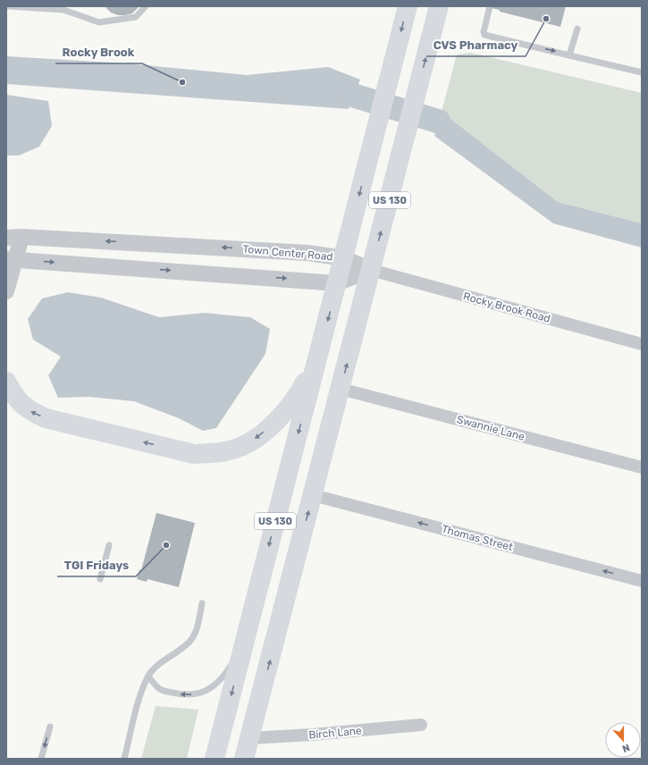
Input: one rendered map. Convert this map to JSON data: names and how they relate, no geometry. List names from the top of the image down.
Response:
{
  "streets": {
    "highway": ["US 130"],
    "street": [
      "Town Center Road",
      "Rocky Brook Road",
      "Swannie Lane",
      "Thomas Street",
      "Birch Lane"
    ]
  },
  "crossings": [
    ["US 130", "Town Center Road"],
    ["US 130", "Rocky Brook Road"],
    ["US 130", "Swannie Lane"],
    ["US 130", "Thomas Street"],
    ["US 130", "Birch Lane"],
    ["Town Center Road", "Rocky Brook Road"]
  ],
  "one_way": ["Thomas Street"],
  "places": ["CVS Pharmacy", "Rocky Brook", "TGI Fridays"],
  "north": "bottom"
}
